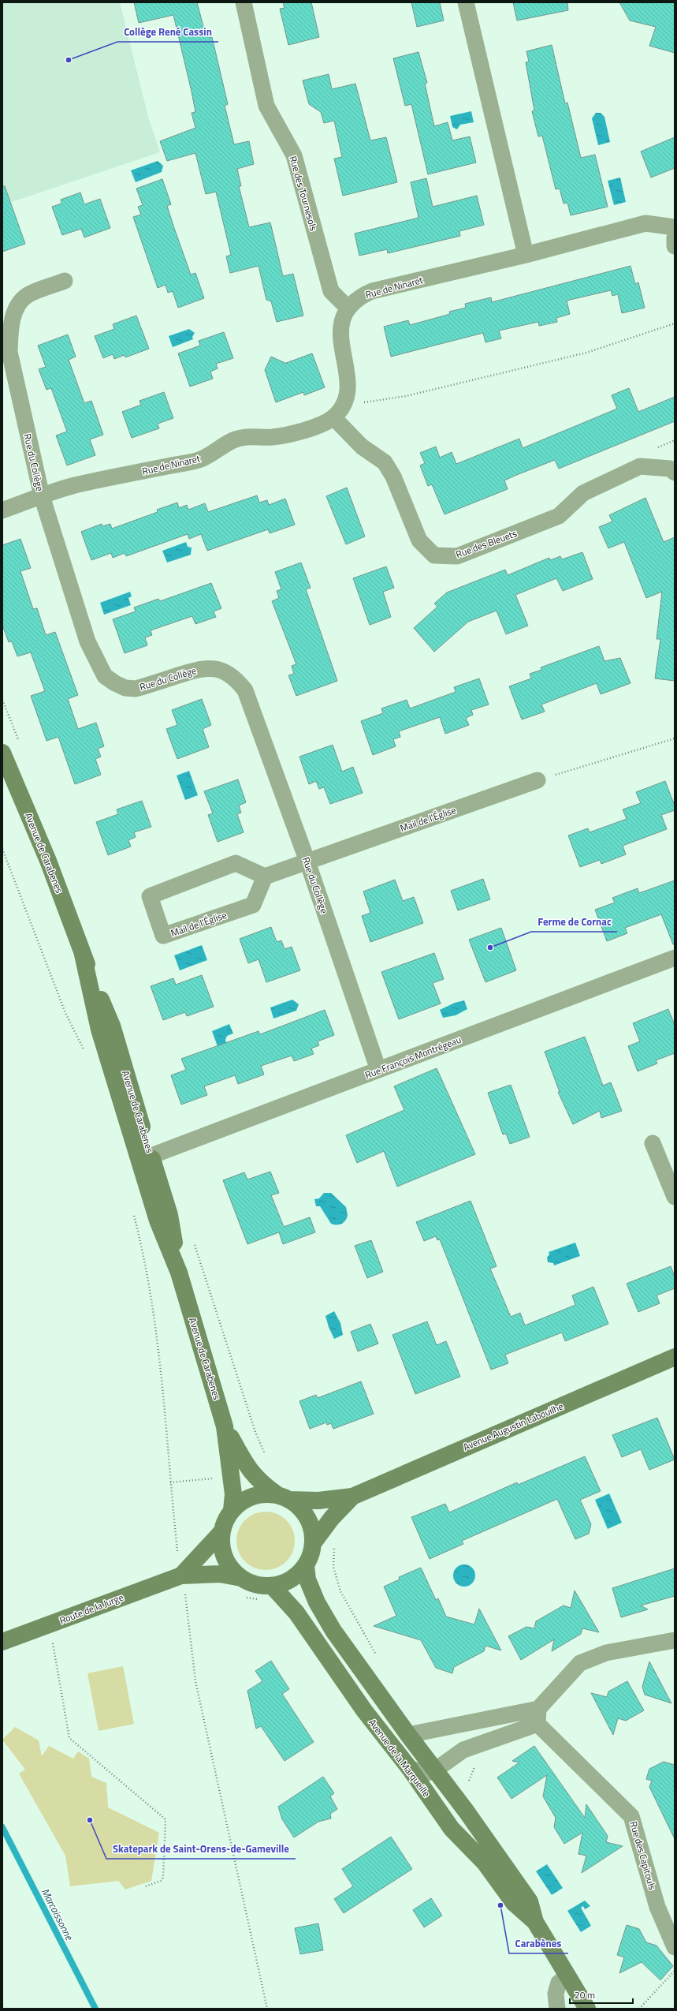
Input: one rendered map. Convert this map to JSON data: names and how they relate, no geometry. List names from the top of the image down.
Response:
{
  "streets": {
    "street": [
      "Rue des Tournesols",
      "Rue de Ninaret",
      "Rue du Collège",
      "Rue des Bleuets",
      "Mail de l'Église",
      "Avenue de Carabenes",
      "Rue François Montrégeau",
      "Avenue Augustin Labouilhe",
      "Route de la Jurge",
      "Avenue de la Marqueille",
      "Rue des Capitouls"
    ]
  },
  "crossings": [
    ["Rue des Tournesols", "Rue de Ninaret"],
    ["Rue de Ninaret", "Rue du Collège"],
    ["Rue de Ninaret", "Rue des Bleuets"],
    ["Rue du Collège", "Mail de l'Église"],
    ["Rue du Collège", "Rue François Montrégeau"],
    ["Avenue de Carabenes", "Rue François Montrégeau"],
    ["Avenue de Carabenes", "Avenue Augustin Labouilhe"],
    ["Avenue de Carabenes", "Route de la Jurge"],
    ["Avenue de Carabenes", "Avenue de la Marqueille"],
    ["Avenue Augustin Labouilhe", "Route de la Jurge"],
    ["Avenue Augustin Labouilhe", "Avenue de la Marqueille"],
    ["Route de la Jurge", "Avenue de la Marqueille"]
  ],
  "water": ["Marcaissonne"],
  "places": [
    "Collège René Cassin",
    "Ferme de Cornac",
    "Skatepark de Saint-Orens-de-Gameville",
    "Carabènes"
  ],
  "scale_bar": "20 m"
}
